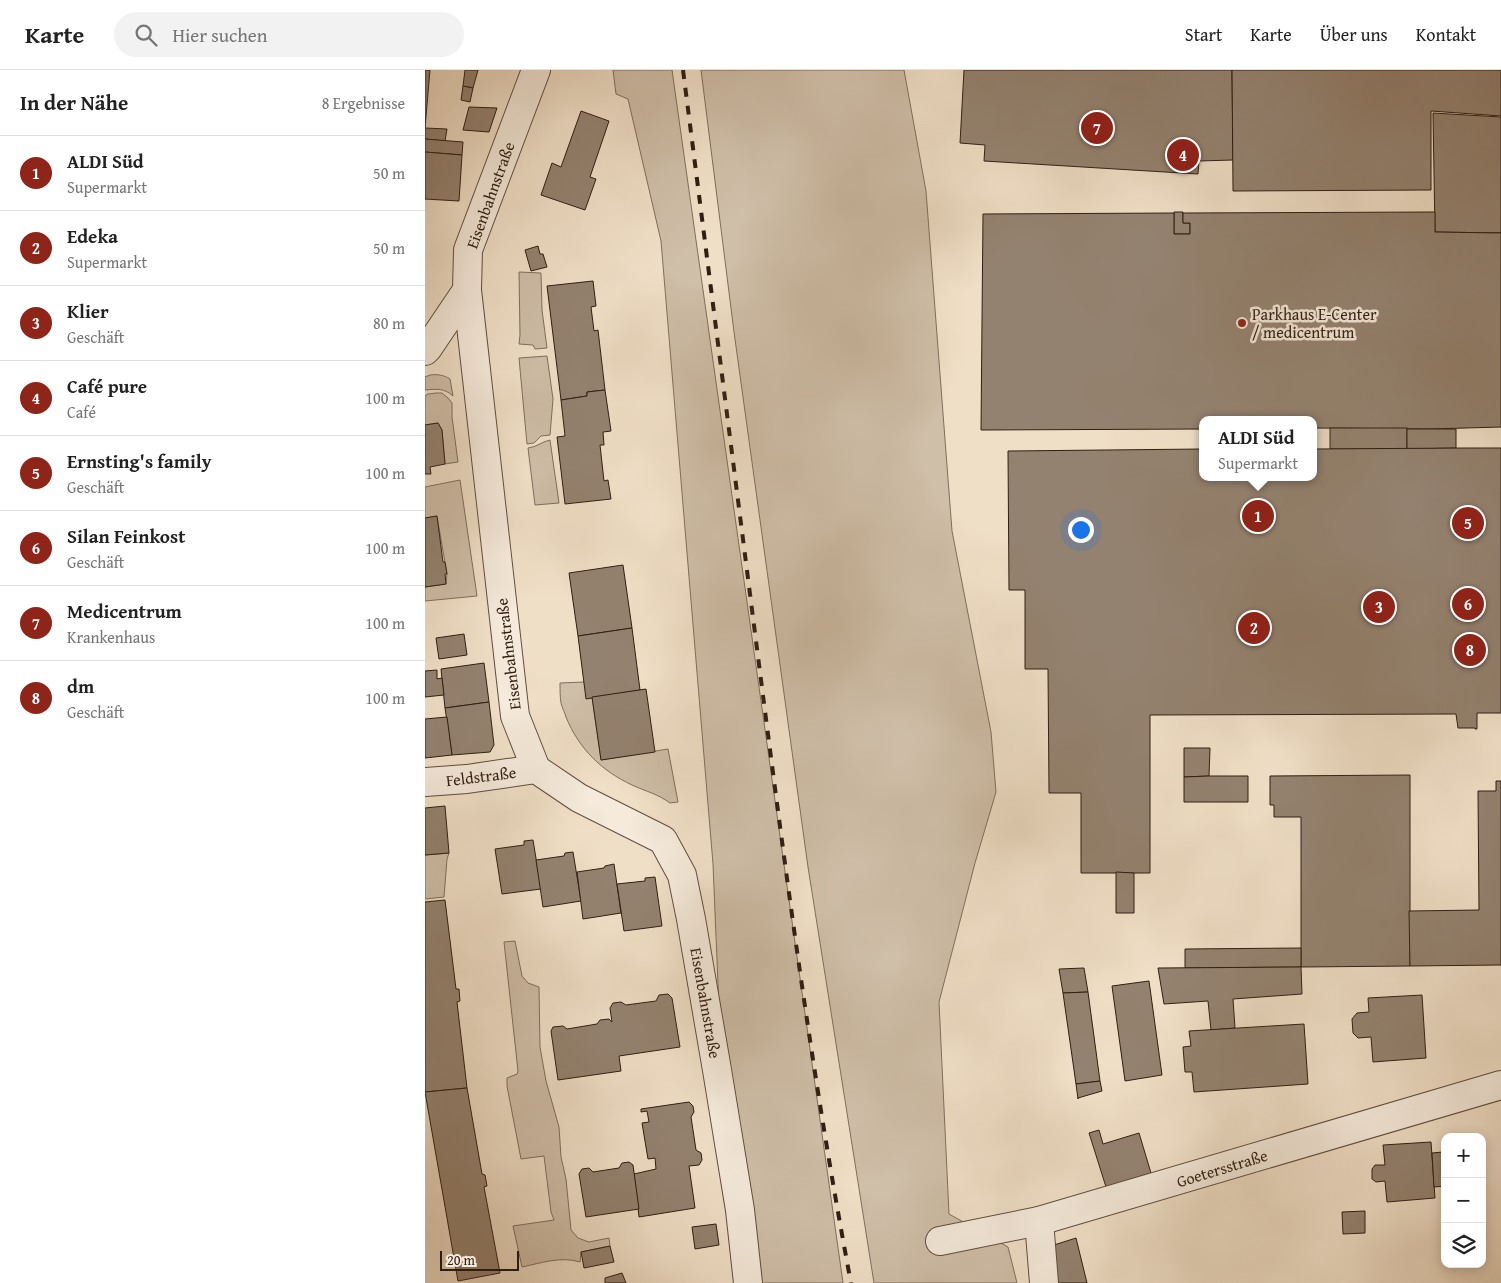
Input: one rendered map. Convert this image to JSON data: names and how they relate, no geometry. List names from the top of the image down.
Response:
{
  "streets": {
    "street": ["Eisenbahnstraße", "Feldstraße", "Goetersstraße"]
  },
  "crossings": [
    ["Eisenbahnstraße", "Feldstraße"]
  ],
  "places": ["Parkhaus E-Center / medicentrum"],
  "scale_bar": "20 m",
  "page": {
    "header": "Karte",
    "search": "Hier suchen",
    "nav": [
      "Start",
      "Karte",
      "Über uns",
      "Kontakt"
    ],
    "heading": ["In der Nähe", "8 Ergebnisse"],
    "pins": [
      "7",
      "4",
      "1",
      "5",
      "6",
      "3",
      "2",
      "8"
    ],
    "list": [
      {
        "mark": "1",
        "name": "ALDI Süd",
        "note": "Supermarkt",
        "value": "50 m"
      },
      {
        "mark": "2",
        "name": "Edeka",
        "note": "Supermarkt",
        "value": "50 m"
      },
      {
        "mark": "3",
        "name": "Klier",
        "note": "Geschäft",
        "value": "80 m"
      },
      {
        "mark": "4",
        "name": "Café pure",
        "note": "Café",
        "value": "100 m"
      },
      {
        "mark": "5",
        "name": "Ernsting's family",
        "note": "Geschäft",
        "value": "100 m"
      },
      {
        "mark": "6",
        "name": "Silan Feinkost",
        "note": "Geschäft",
        "value": "100 m"
      },
      {
        "mark": "7",
        "name": "Medicentrum",
        "note": "Krankenhaus",
        "value": "100 m"
      },
      {
        "mark": "8",
        "name": "dm",
        "note": "Geschäft",
        "value": "100 m"
      }
    ],
    "popup": ["ALDI Süd", "Supermarkt"],
    "map_buttons": ["+", "−"],
    "scale": "20 m"
  }
}
